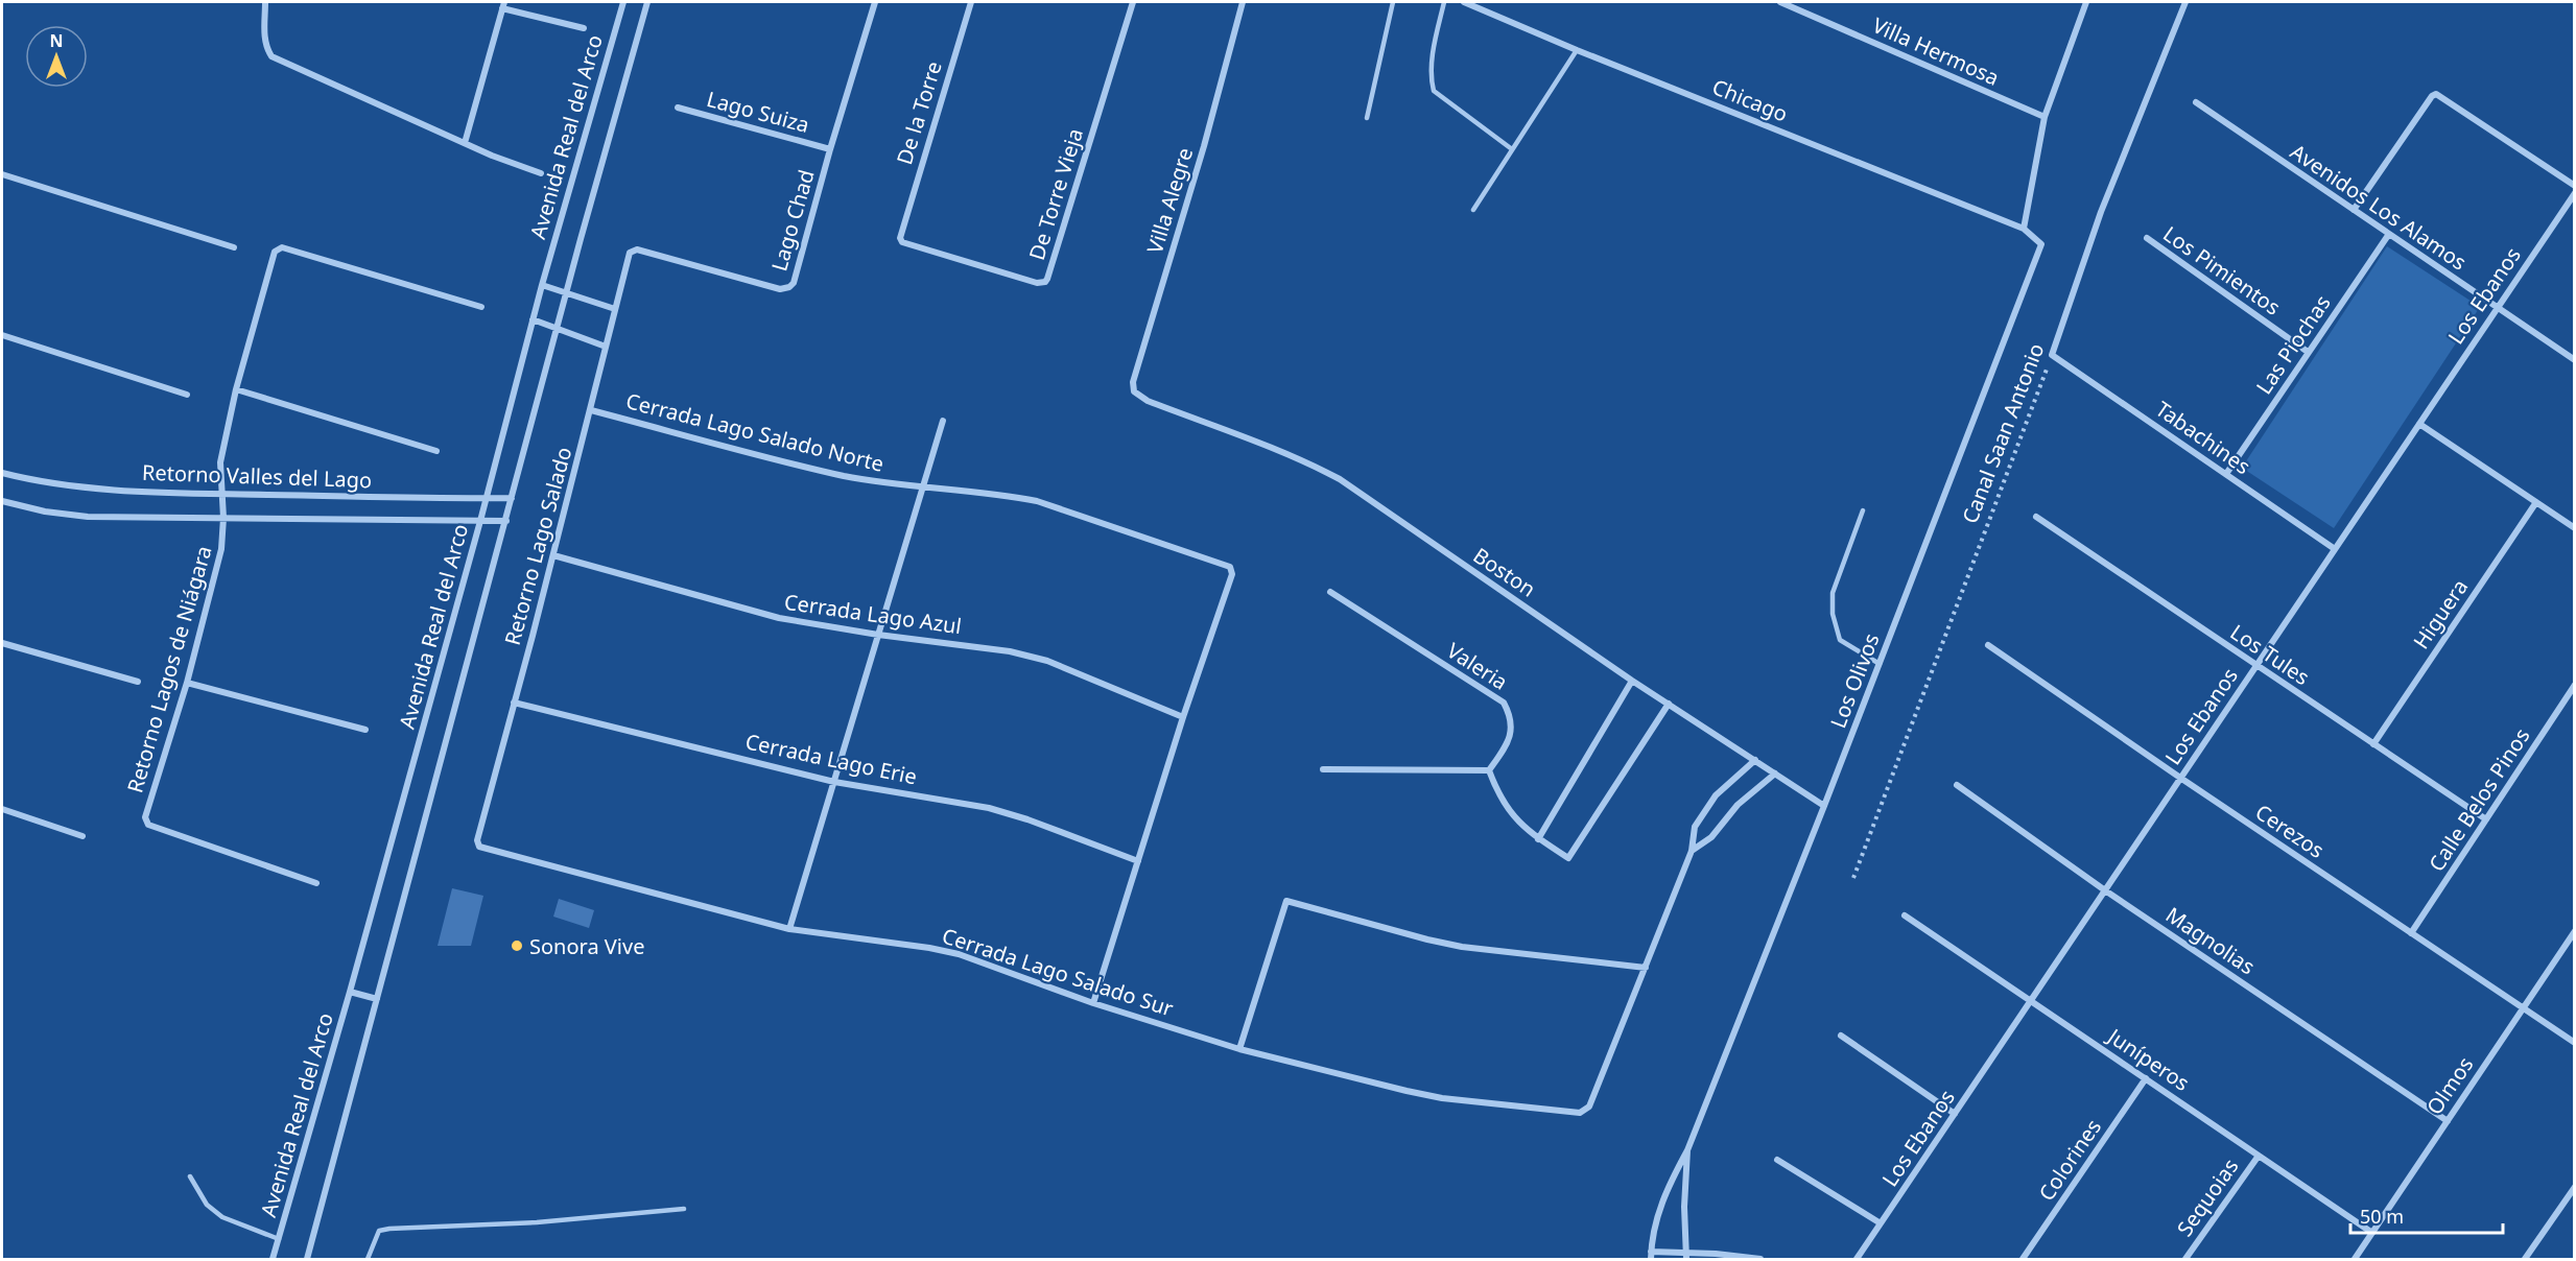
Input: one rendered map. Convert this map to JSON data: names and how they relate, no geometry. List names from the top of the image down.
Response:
{
  "streets": {
    "street": [
      "Villa Hermosa",
      "Chicago",
      "Lago Suiza",
      "De la Torre",
      "Avenida Real del Arco",
      "De Torre Vieja",
      "Villa Alegre",
      "Avenidos Los Alamos",
      "Lago Chad",
      "Los Pimientos",
      "Los Ebanos",
      "Las Piochas",
      "Cerrada Lago Salado Norte",
      "Canal Saan Antonio",
      "Tabachines",
      "Retorno Valles del Lago",
      "Retorno Lago Salado",
      "Boston",
      "Cerrada Lago Azul",
      "Higuera",
      "Los Tules",
      "Valeria",
      "Retorno Lagos de Niágara",
      "Los Olivos",
      "Cerrada Lago Erie",
      "Calle Belos Pinos",
      "Cerezos",
      "Magnolias",
      "Cerrada Lago Salado Sur",
      "Juníperos",
      "Olmos",
      "Colorines",
      "Sequoias"
    ]
  },
  "crossings": [
    ["Chicago", "Los Olivos"],
    ["Lago Suiza", "Lago Chad"],
    ["De la Torre", "De Torre Vieja"],
    ["Avenida Real del Arco", "Retorno Valles del Lago"],
    ["Villa Alegre", "Boston"],
    ["Avenidos Los Alamos", "Los Ebanos"],
    ["Avenidos Los Alamos", "Las Piochas"],
    ["Lago Chad", "Retorno Lago Salado"],
    ["Los Pimientos", "Las Piochas"],
    ["Los Ebanos", "Tabachines"],
    ["Los Ebanos", "Los Tules"],
    ["Los Ebanos", "Cerezos"],
    ["Los Ebanos", "Magnolias"],
    ["Los Ebanos", "Juníperos"],
    ["Las Piochas", "Tabachines"],
    ["Cerrada Lago Salado Norte", "Retorno Lago Salado"],
    ["Cerrada Lago Salado Norte", "Cerrada Lago Azul"],
    ["Canal Saan Antonio", "Tabachines"],
    ["Retorno Valles del Lago", "Retorno Lagos de Niágara"],
    ["Retorno Lago Salado", "Cerrada Lago Azul"],
    ["Retorno Lago Salado", "Cerrada Lago Erie"],
    ["Retorno Lago Salado", "Cerrada Lago Salado Sur"],
    ["Boston", "Los Olivos"],
    ["Higuera", "Los Tules"],
    ["Los Tules", "Calle Belos Pinos"],
    ["Calle Belos Pinos", "Cerezos"],
    ["Cerezos", "Olmos"],
    ["Magnolias", "Olmos"],
    ["Juníperos", "Olmos"],
    ["Juníperos", "Colorines"],
    ["Juníperos", "Sequoias"]
  ],
  "places": ["Sonora Vive"],
  "scale_bar": "50 m",
  "north": "top"
}
